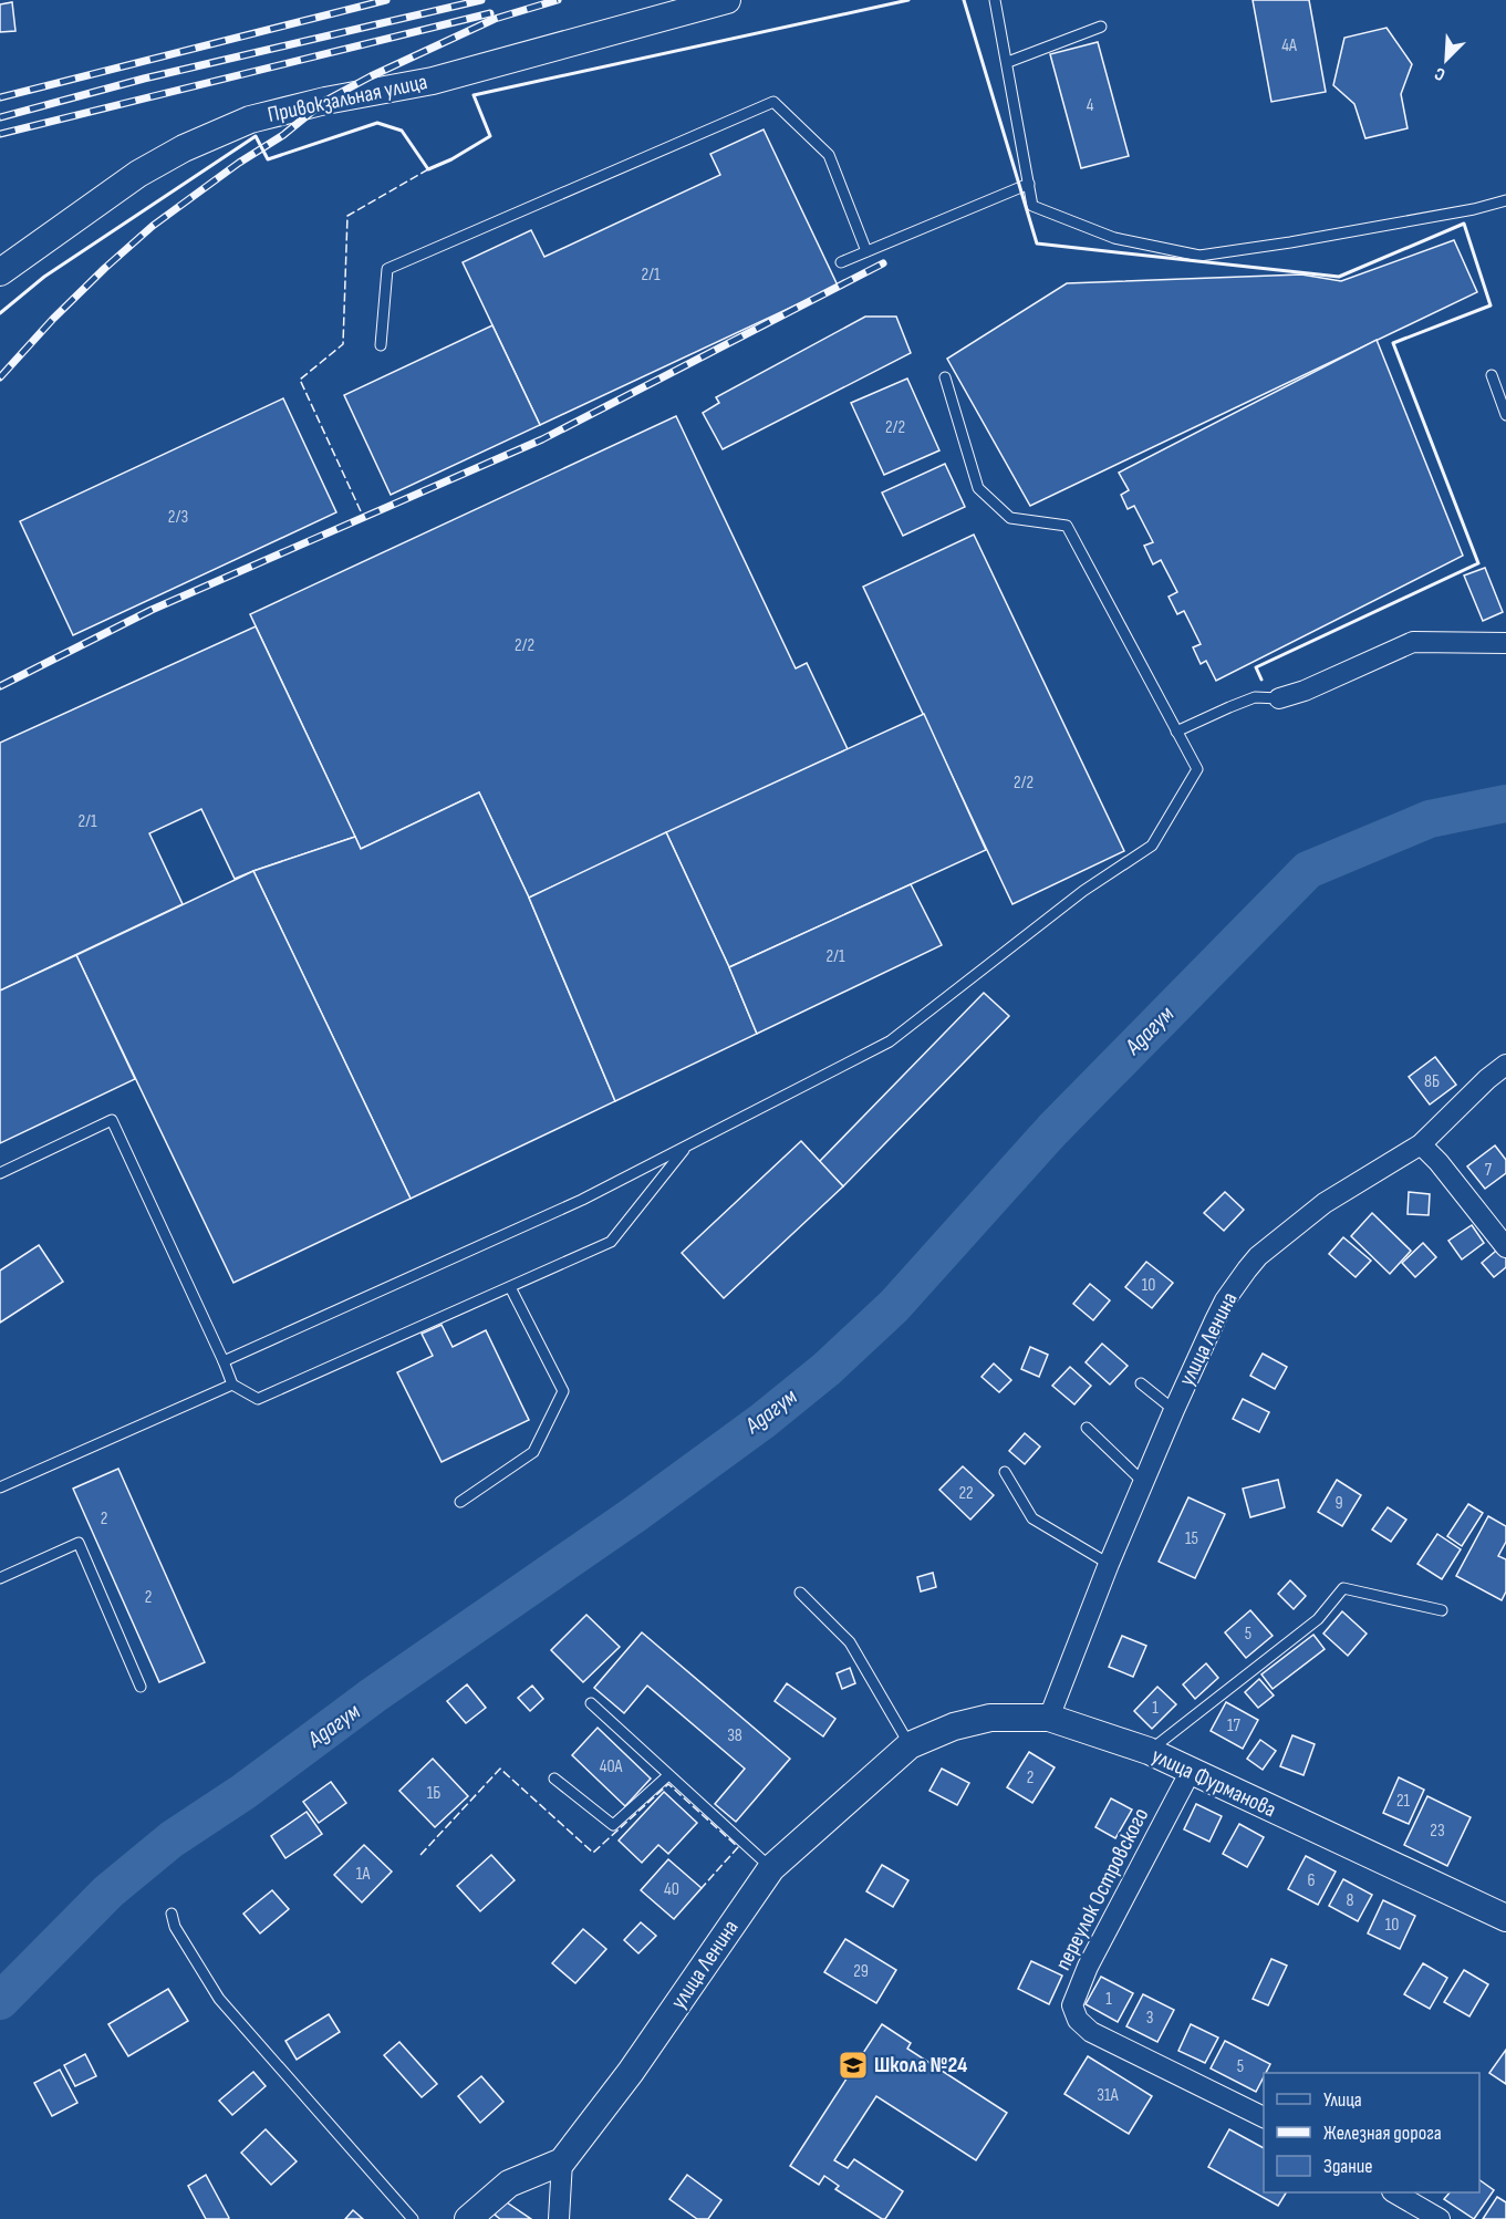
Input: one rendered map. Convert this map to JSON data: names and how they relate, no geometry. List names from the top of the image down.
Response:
{
  "streets": {
    "main road": ["Привокзальная улица", "улица Ленина", "улица Фурманова"],
    "street": ["переулок Островского"]
  },
  "crossings": [
    ["улица Ленина", "улица Фурманова"],
    ["улица Фурманова", "переулок Островского"]
  ],
  "water": ["Адагум"],
  "places": {
    "school or university": ["Школа №24"]
  },
  "house_numbers": [
    "4А",
    "4",
    "2/1",
    "2/2",
    "2/3",
    "2/2",
    "2/2",
    "2/1",
    "2/1",
    "8Б",
    "7",
    "10",
    "22",
    "9",
    "2",
    "15",
    "2",
    "5",
    "1",
    "17",
    "38",
    "40А",
    "2",
    "1Б",
    "21",
    "23",
    "1А",
    "6",
    "40",
    "8",
    "10",
    "29",
    "1",
    "3",
    "5",
    "31А"
  ],
  "legend": ["Улица", "Железная дорога", "Здание"],
  "north": "bottom left"
}
